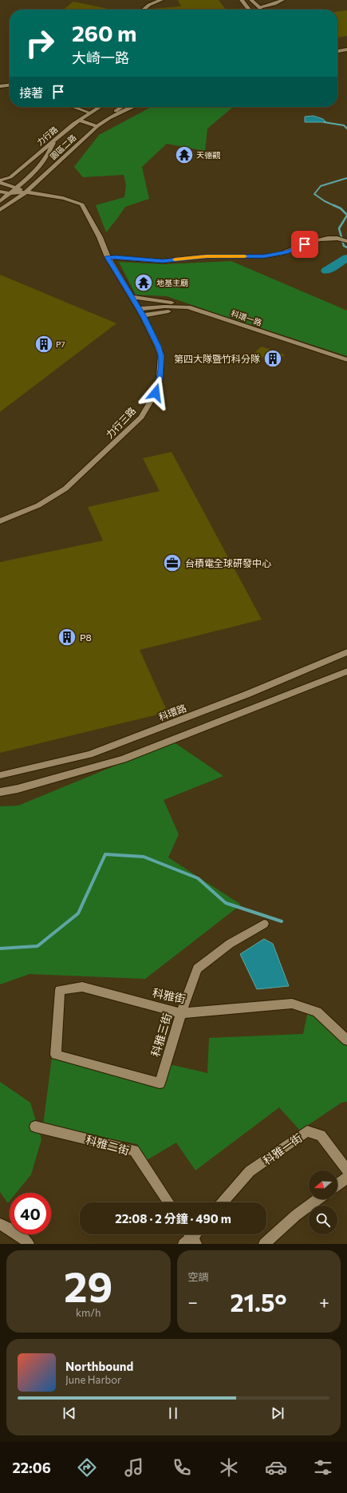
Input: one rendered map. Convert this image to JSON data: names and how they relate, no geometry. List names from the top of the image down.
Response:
{
  "streets": {
    "street": [
      "力行路",
      "園區二路",
      "科環一路",
      "力行三路",
      "科環路",
      "科雅街",
      "科雅三街",
      "科雅二街",
      "科雅一街"
    ]
  },
  "crossings": [
    ["力行路", "園區二路"],
    ["力行路", "力行三路"],
    ["園區二路", "力行三路"],
    ["科環一路", "力行三路"],
    ["科雅街", "科雅三街"]
  ],
  "places": {
    "temple": ["天德觀", "地基主廟"],
    "building": ["P7", "第四大隊暨竹科分隊", "P8"],
    "office": ["台積電全球研發中心"]
  },
  "north": "left",
  "page": {
    "turn": ["260 m", "大崎一路"],
    "then": "接著",
    "limit": "40",
    "trip": "22:08 · 2 分鐘 · 490 m",
    "tile": [
      ["29", "km/h"],
      "空調"
    ],
    "heat": ["−", "21.5°", "+"],
    "song": ["Northbound", "June Harbor"],
    "tabs": "22:06"
  }
}
